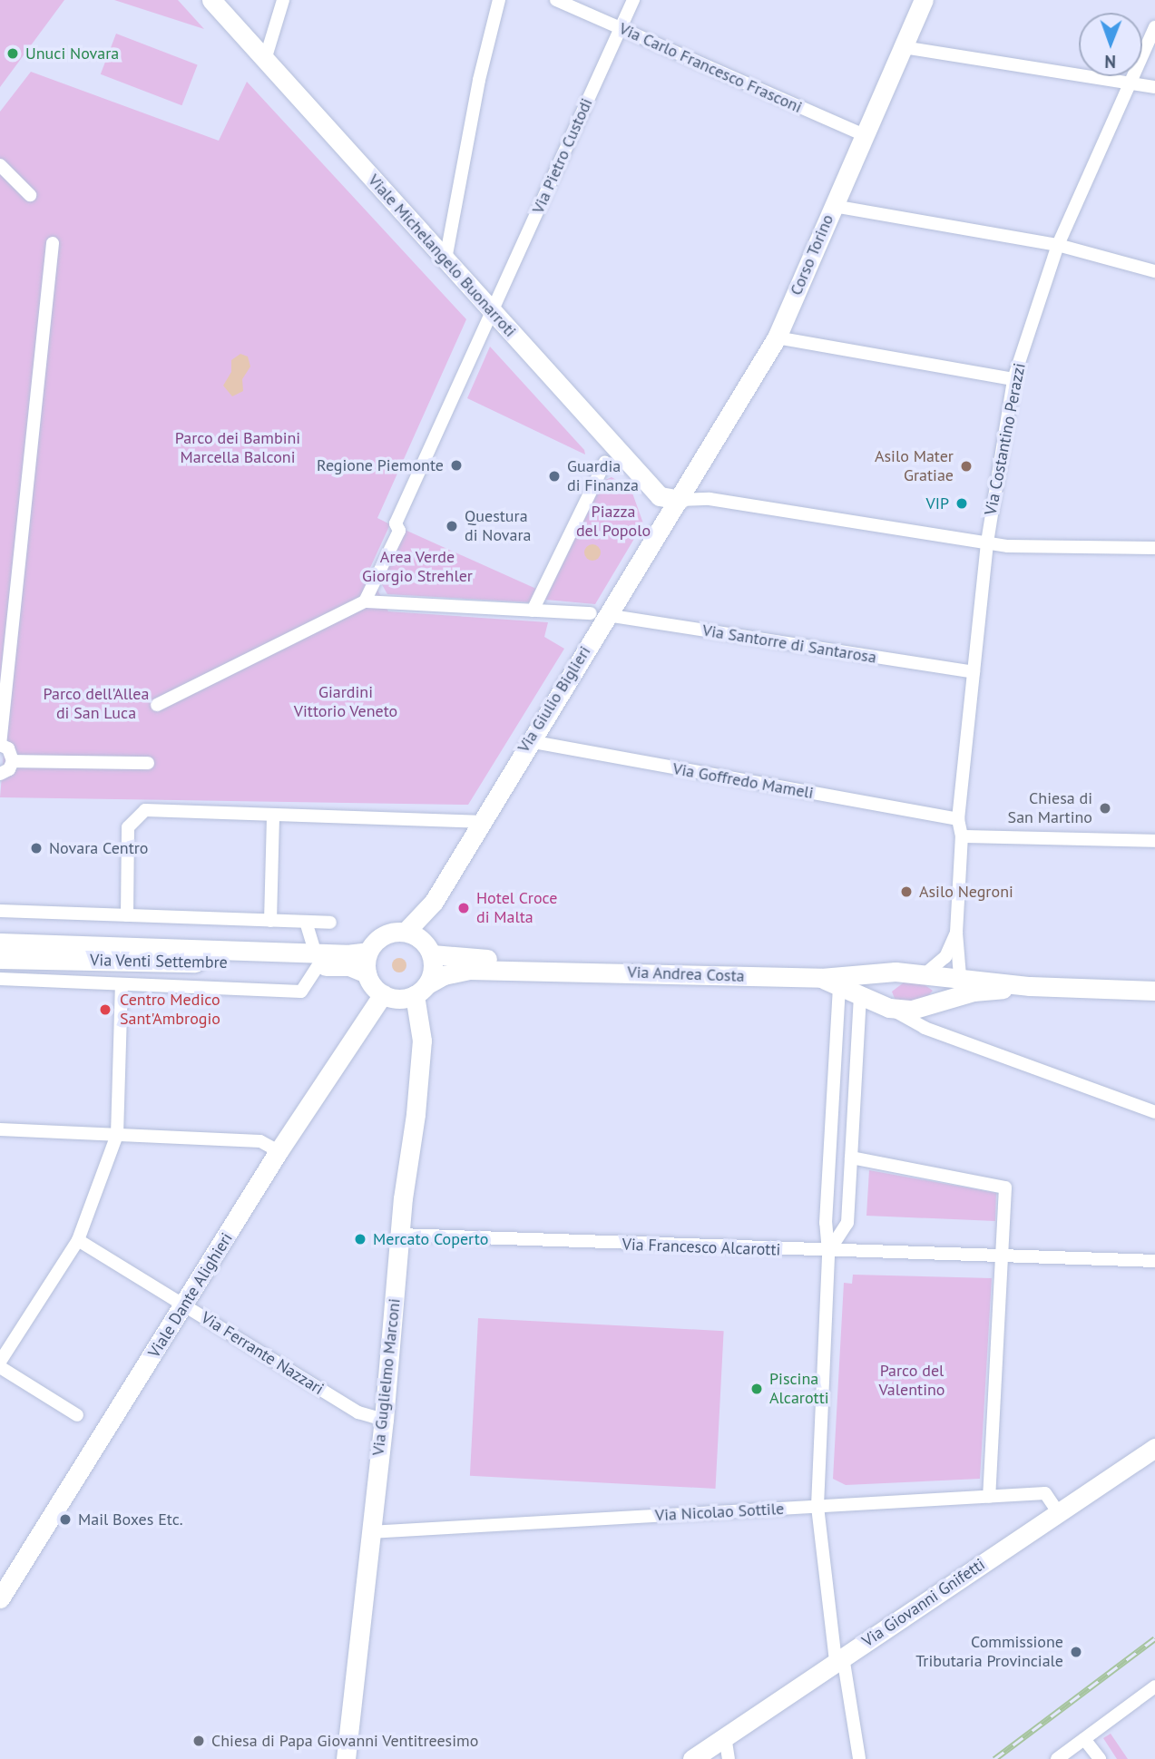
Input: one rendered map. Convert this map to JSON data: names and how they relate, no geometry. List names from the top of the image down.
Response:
{
  "streets": {
    "main road": [
      "Corso Torino",
      "Viale Michelangelo Buonarroti",
      "Via Giulio Biglieri",
      "Via Venti Settembre",
      "Via Andrea Costa",
      "Viale Dante Alighieri",
      "Via Guglielmo Marconi",
      "Via Giovanni Gnifetti"
    ],
    "street": [
      "Via Carlo Francesco Frasconi",
      "Via Pietro Custodi",
      "Via Costantino Perazzi",
      "Via Santorre di Santarosa",
      "Via Goffredo Mameli",
      "Via Francesco Alcarotti",
      "Via Ferrante Nazzari",
      "Via Nicolao Sottile"
    ]
  },
  "crossings": [
    ["Via Carlo Francesco Frasconi", "Via Pietro Custodi"],
    ["Via Carlo Francesco Frasconi", "Corso Torino"],
    ["Via Pietro Custodi", "Viale Michelangelo Buonarroti"],
    ["Via Pietro Custodi", "Via Santorre di Santarosa"],
    ["Corso Torino", "Viale Michelangelo Buonarroti"],
    ["Corso Torino", "Via Giulio Biglieri"],
    ["Viale Michelangelo Buonarroti", "Via Giulio Biglieri"],
    ["Via Costantino Perazzi", "Via Santorre di Santarosa"],
    ["Via Costantino Perazzi", "Via Goffredo Mameli"],
    ["Via Santorre di Santarosa", "Via Giulio Biglieri"],
    ["Via Giulio Biglieri", "Via Goffredo Mameli"],
    ["Via Giulio Biglieri", "Via Venti Settembre"],
    ["Via Giulio Biglieri", "Via Andrea Costa"],
    ["Via Giulio Biglieri", "Viale Dante Alighieri"],
    ["Via Giulio Biglieri", "Via Guglielmo Marconi"],
    ["Via Venti Settembre", "Via Andrea Costa"],
    ["Via Venti Settembre", "Viale Dante Alighieri"],
    ["Via Venti Settembre", "Via Guglielmo Marconi"],
    ["Via Andrea Costa", "Viale Dante Alighieri"],
    ["Via Andrea Costa", "Via Guglielmo Marconi"],
    ["Via Francesco Alcarotti", "Via Guglielmo Marconi"],
    ["Viale Dante Alighieri", "Via Ferrante Nazzari"],
    ["Viale Dante Alighieri", "Via Guglielmo Marconi"],
    ["Via Ferrante Nazzari", "Via Guglielmo Marconi"],
    ["Via Guglielmo Marconi", "Via Nicolao Sottile"],
    ["Via Nicolao Sottile", "Via Giovanni Gnifetti"]
  ],
  "parks": [
    "Parco dei Bambini Marcella Balconi",
    "Piazza del Popolo",
    "Area Verde Giorgio Strehler",
    "Giardini Vittorio Veneto",
    "Parco dell'Allea di San Luca",
    "Parco del Valentino"
  ],
  "places": [
    "Unuci Novara",
    "Regione Piemonte",
    "Asilo Mater Gratiae",
    "Guardia di Finanza",
    "VIP",
    "Questura di Novara",
    "Chiesa di San Martino",
    "Novara Centro",
    "Asilo Negroni",
    "Hotel Croce di Malta",
    "Centro Medico Sant'Ambrogio",
    "Mercato Coperto",
    "Piscina Alcarotti",
    "Mail Boxes Etc.",
    "Commissione Tributaria Provinciale",
    "Chiesa di Papa Giovanni Ventitreesimo"
  ],
  "north": "bottom"
}
